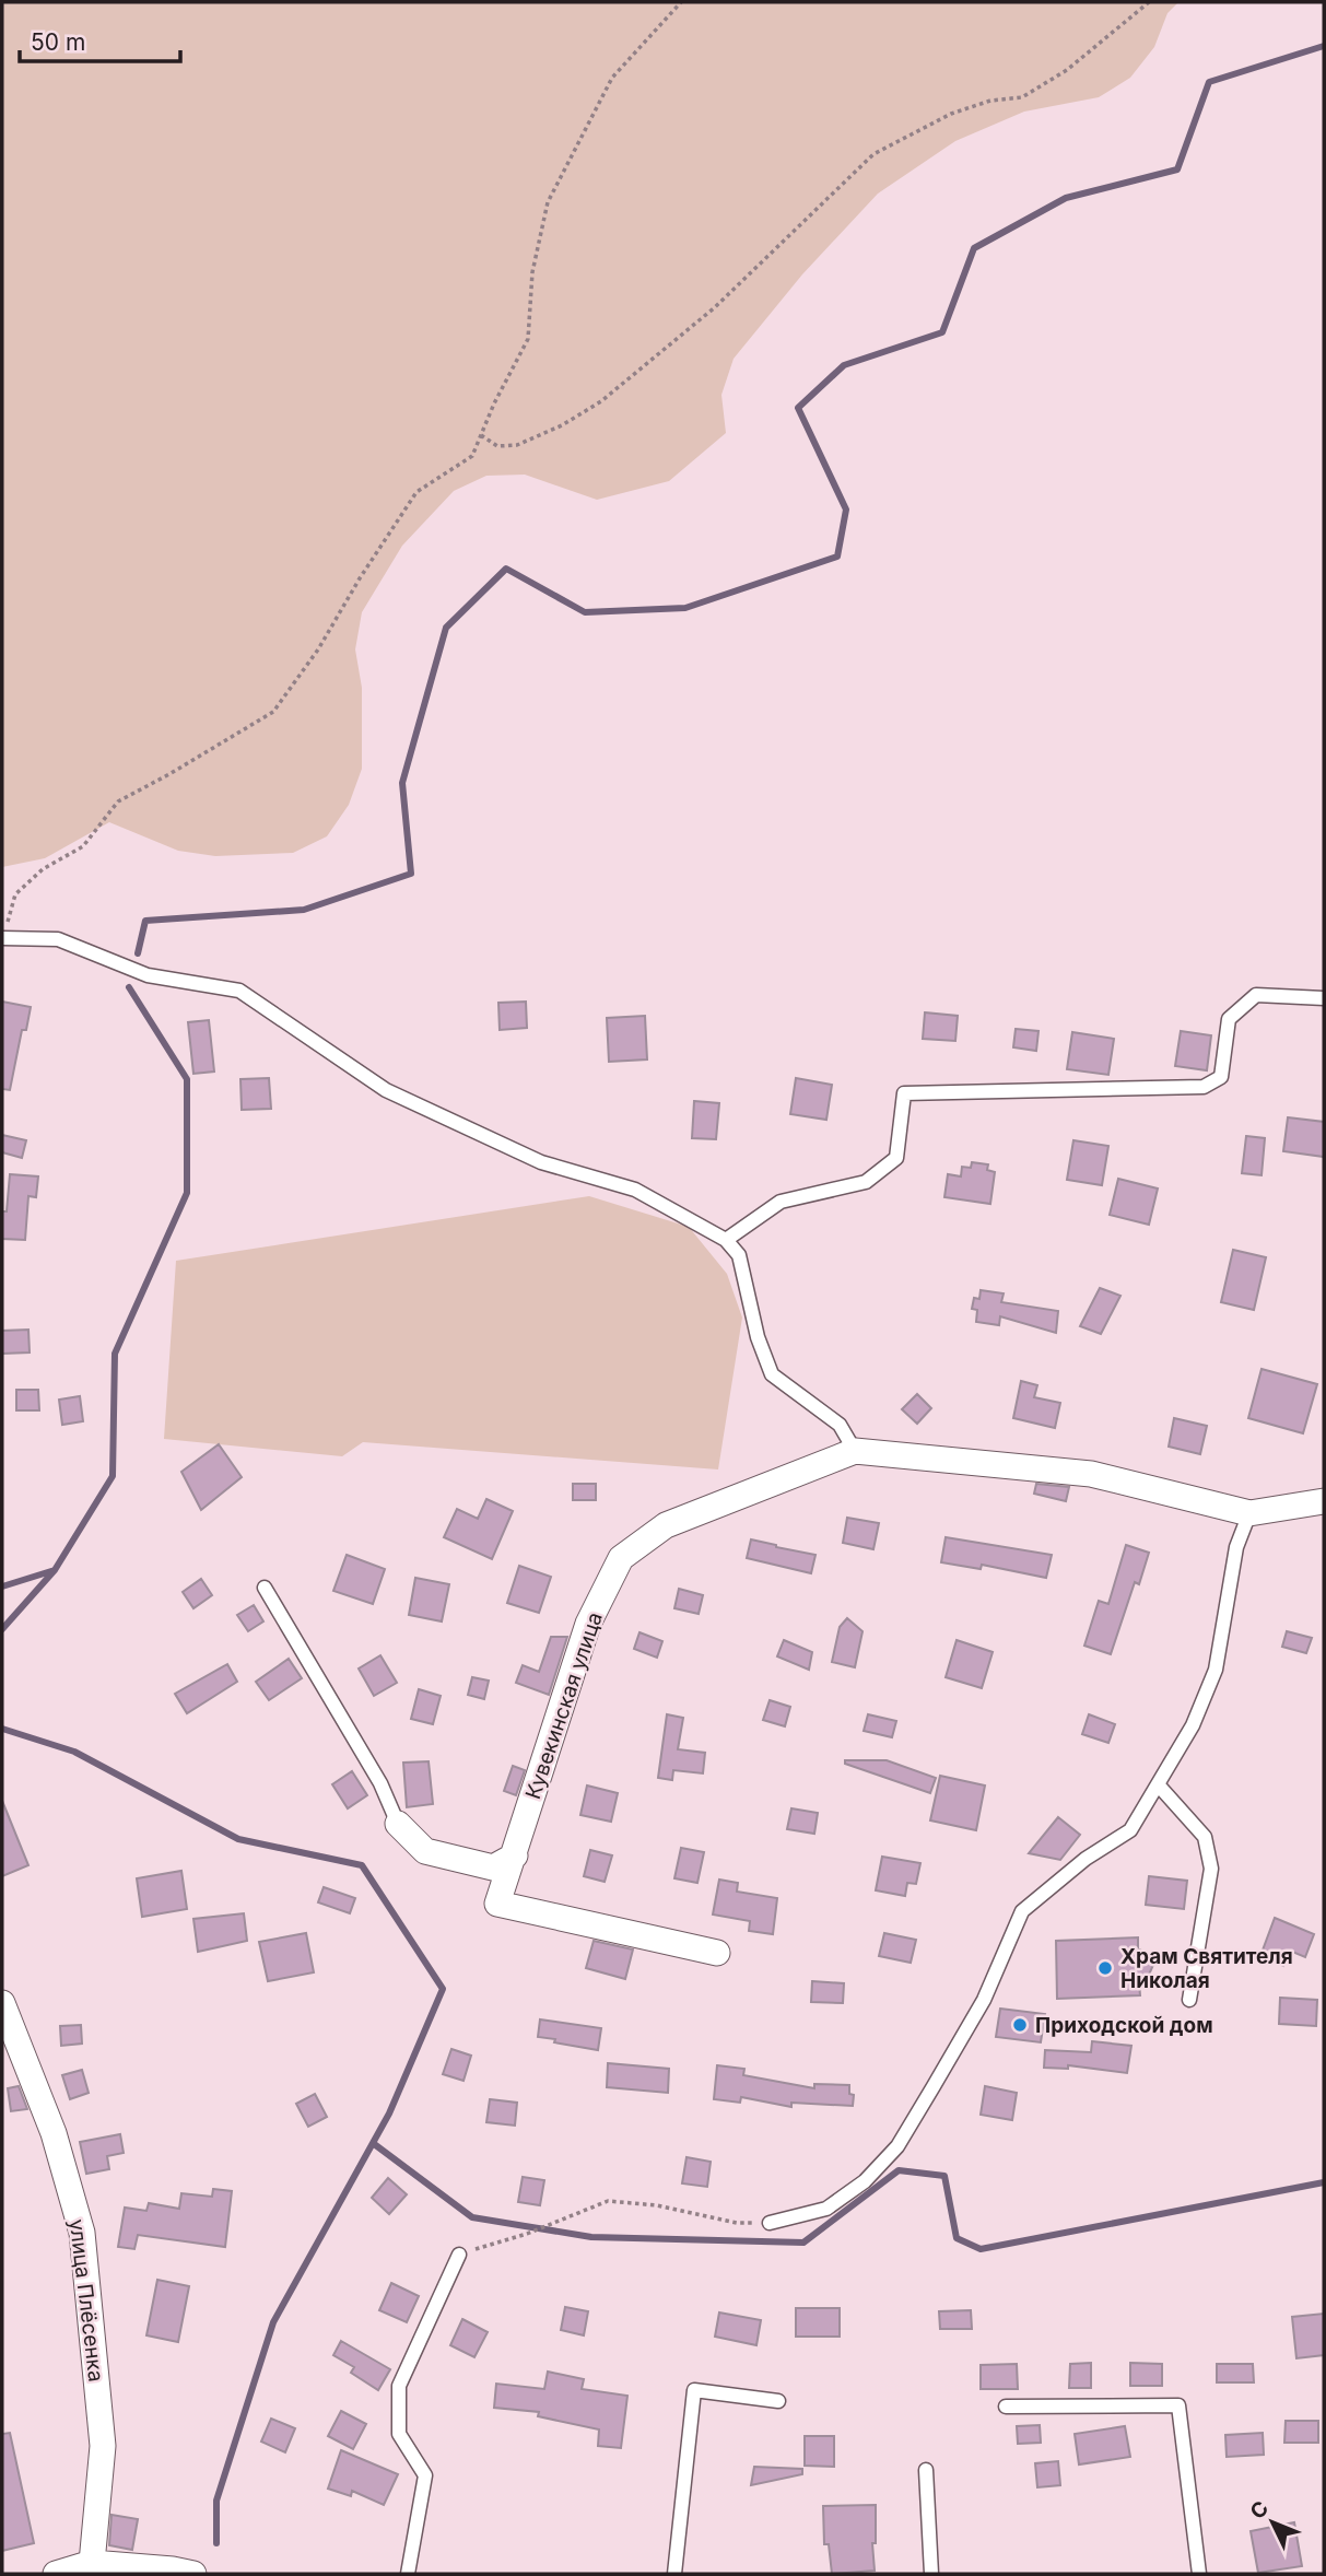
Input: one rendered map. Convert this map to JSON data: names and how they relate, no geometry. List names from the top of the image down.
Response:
{
  "streets": {
    "street": ["Кувекинская улица", "улица Плёсенка"]
  },
  "places": ["Храм Святителя Николая", "Приходской дом"],
  "scale_bar": "50 m",
  "north": "top left"
}
